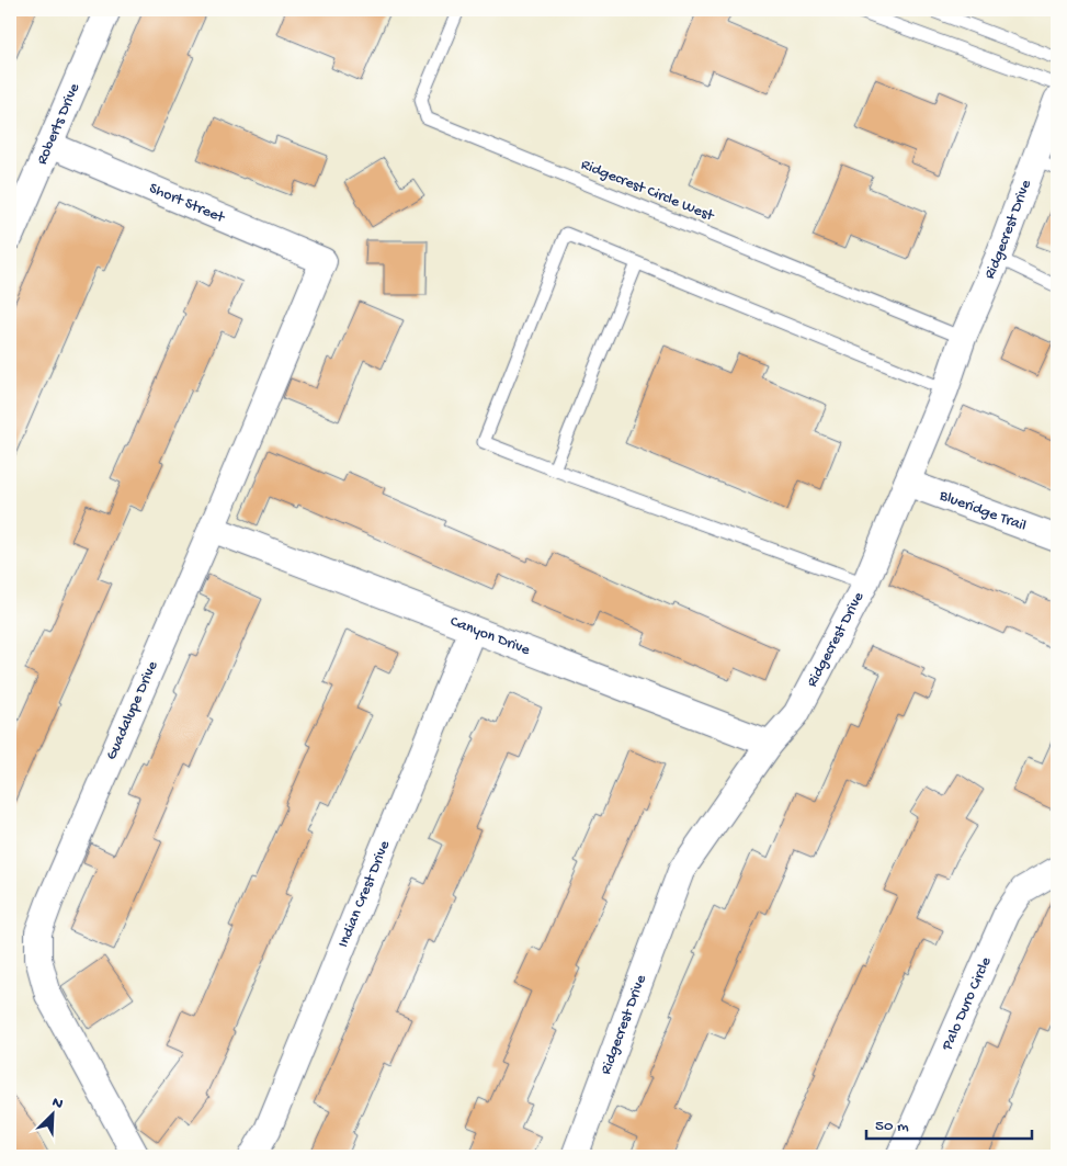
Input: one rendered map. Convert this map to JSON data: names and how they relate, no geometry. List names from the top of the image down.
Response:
{
  "streets": {
    "street": [
      "Roberts Drive",
      "Short Street",
      "Ridgecrest Drive",
      "Blueridge Trail",
      "Canyon Drive",
      "Guadalupe Drive",
      "Indian Crest Drive",
      "Palo Duro Circle"
    ],
    "lane": ["Ridgecrest Circle West"]
  },
  "crossings": [
    ["Roberts Drive", "Short Street"],
    ["Ridgecrest Circle West", "Ridgecrest Drive"],
    ["Short Street", "Guadalupe Drive"],
    ["Ridgecrest Drive", "Blueridge Trail"],
    ["Ridgecrest Drive", "Canyon Drive"],
    ["Canyon Drive", "Guadalupe Drive"],
    ["Canyon Drive", "Indian Crest Drive"]
  ],
  "scale_bar": "50 m",
  "north": "top right"
}
